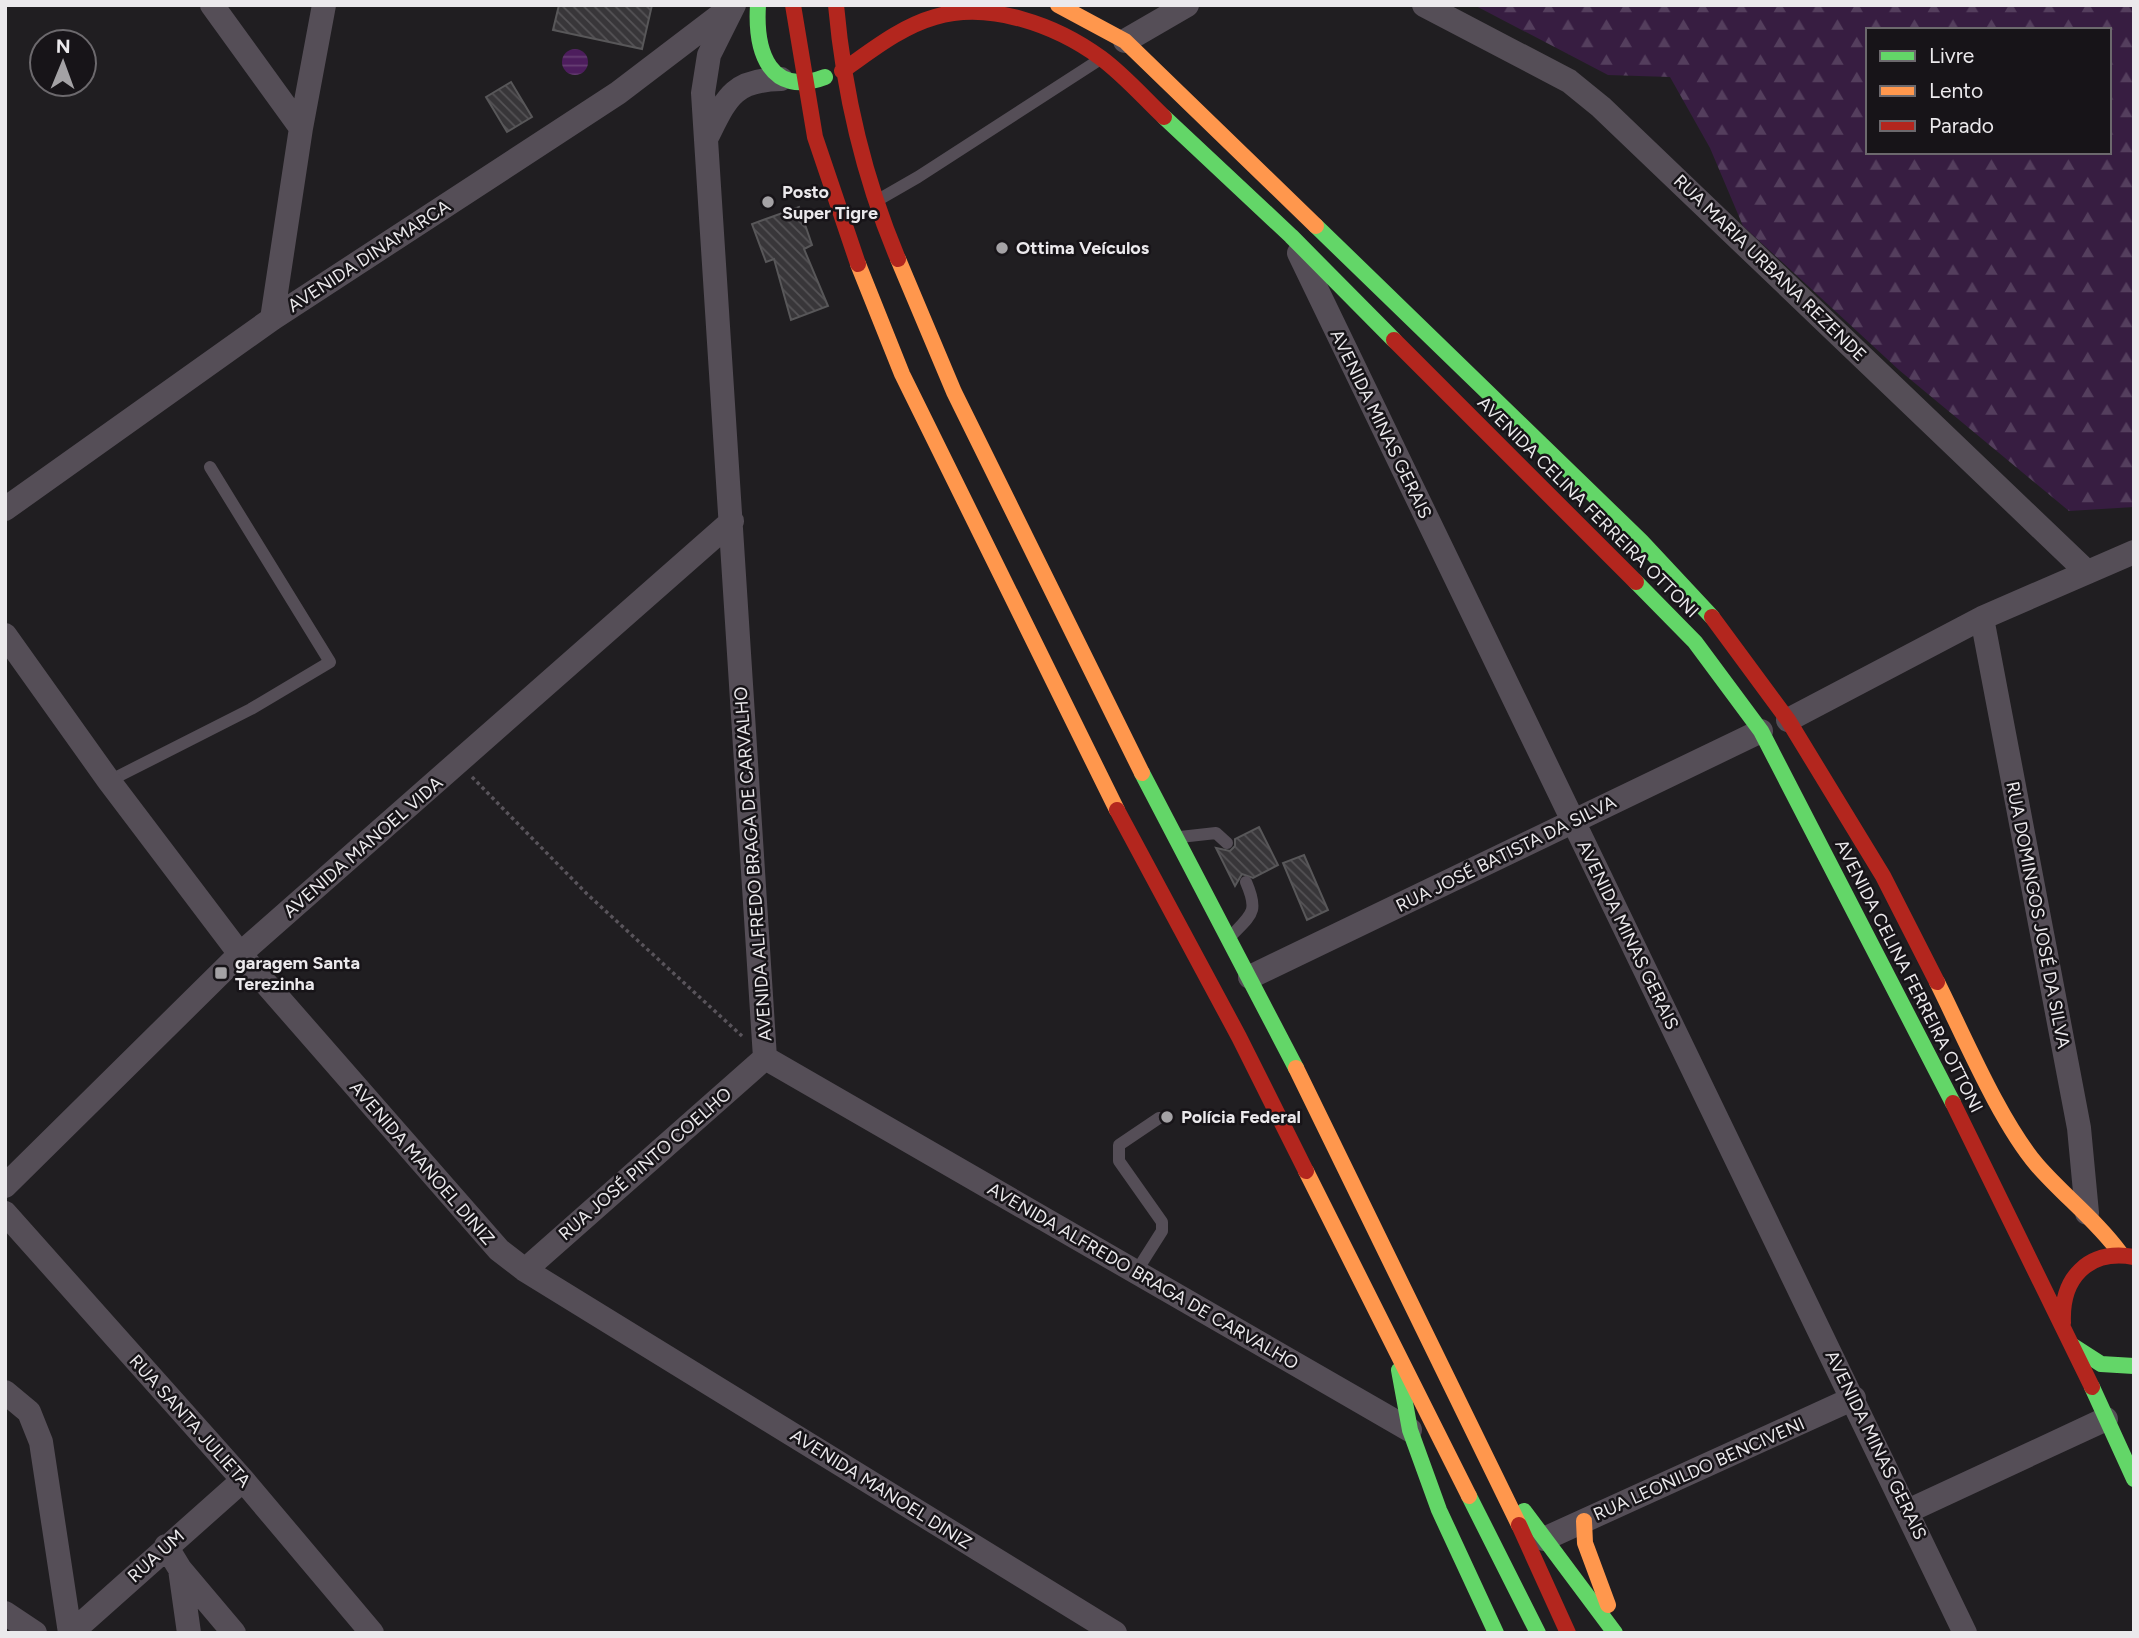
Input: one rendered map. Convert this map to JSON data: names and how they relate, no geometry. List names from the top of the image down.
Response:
{
  "streets": {
    "main road": ["AVENIDA CELINA FERREIRA OTTONI"],
    "street": [
      "AVENIDA DINAMARCA",
      "RUA MARIA URBANA REZENDE",
      "AVENIDA MINAS GERAIS",
      "AVENIDA MANOEL VIDA",
      "RUA JOSÉ BATISTA DA SILVA",
      "AVENIDA ALFREDO BRAGA DE CARVALHO",
      "RUA DOMINGOS JOSÉ DA SILVA",
      "AVENIDA MANOEL DINIZ",
      "RUA JOSÉ PINTO COELHO",
      "RUA SANTA JULIETA",
      "RUA LEONILDO BENCIVENI",
      "RUA UM"
    ]
  },
  "crossings": [
    ["AVENIDA DINAMARCA", "AVENIDA ALFREDO BRAGA DE CARVALHO"],
    ["AVENIDA MINAS GERAIS", "AVENIDA CELINA FERREIRA OTTONI"],
    ["AVENIDA MINAS GERAIS", "RUA JOSÉ BATISTA DA SILVA"],
    ["AVENIDA MINAS GERAIS", "RUA LEONILDO BENCIVENI"],
    ["AVENIDA CELINA FERREIRA OTTONI", "RUA JOSÉ BATISTA DA SILVA"],
    ["AVENIDA CELINA FERREIRA OTTONI", "RUA DOMINGOS JOSÉ DA SILVA"],
    ["AVENIDA MANOEL VIDA", "AVENIDA ALFREDO BRAGA DE CARVALHO"],
    ["AVENIDA MANOEL VIDA", "AVENIDA MANOEL DINIZ"],
    ["AVENIDA ALFREDO BRAGA DE CARVALHO", "RUA JOSÉ PINTO COELHO"],
    ["AVENIDA MANOEL DINIZ", "RUA JOSÉ PINTO COELHO"],
    ["RUA SANTA JULIETA", "RUA UM"]
  ],
  "places": {
    "other": ["Posto Super Tigre", "Ottima Veículos", "Polícia Federal"],
    "transit": ["garagem Santa Terezinha"]
  },
  "legend": ["Livre", "Lento", "Parado"],
  "north": "top"
}
